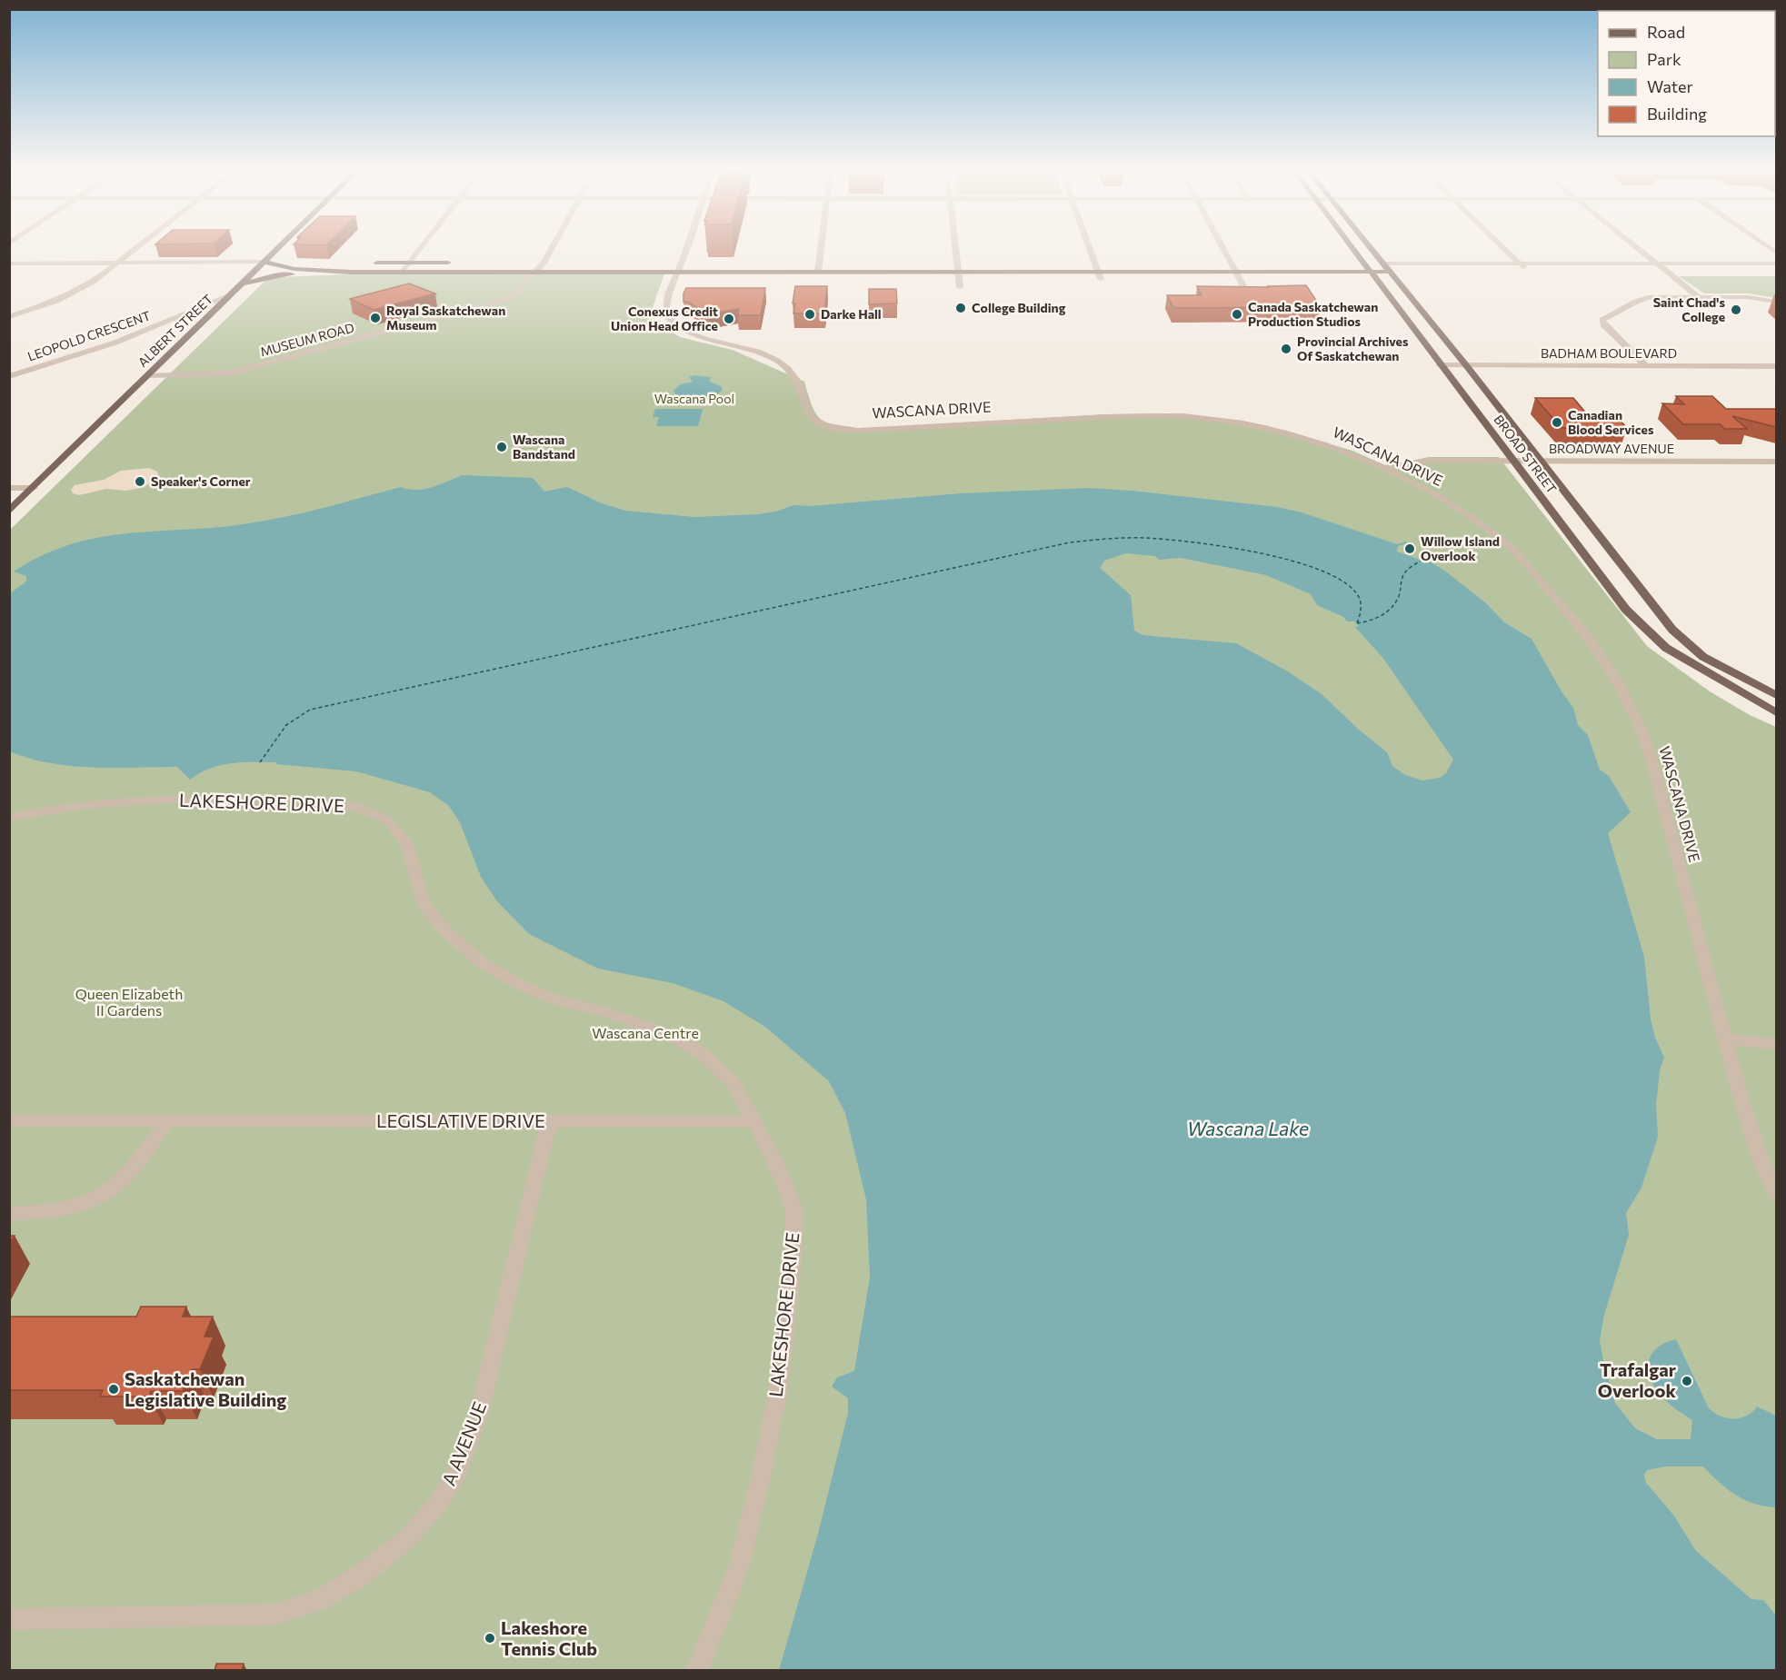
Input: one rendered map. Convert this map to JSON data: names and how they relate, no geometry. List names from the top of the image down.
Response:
{
  "streets": {
    "main road": ["ALBERT STREET", "BROAD STREET"],
    "street": [
      "LEOPOLD CRESCENT",
      "MUSEUM ROAD",
      "BADHAM BOULEVARD",
      "WASCANA DRIVE",
      "BROADWAY AVENUE",
      "LAKESHORE DRIVE",
      "LEGISLATIVE DRIVE",
      "A AVENUE"
    ]
  },
  "crossings": [
    ["ALBERT STREET", "LEOPOLD CRESCENT"],
    ["ALBERT STREET", "MUSEUM ROAD"],
    ["BADHAM BOULEVARD", "BROAD STREET"],
    ["WASCANA DRIVE", "BROADWAY AVENUE"],
    ["BROADWAY AVENUE", "BROAD STREET"],
    ["LAKESHORE DRIVE", "LEGISLATIVE DRIVE"],
    ["LEGISLATIVE DRIVE", "A AVENUE"]
  ],
  "water": ["Wascana Lake"],
  "parks": ["Wascana Pool", "Queen Elizabeth II Gardens", "Wascana Centre"],
  "places": [
    "College Building",
    "Saint Chad's College",
    "Darke Hall",
    "Canada Saskatchewan Production Studios",
    "Royal Saskatchewan Museum",
    "Conexus Credit Union Head Office",
    "Provincial Archives Of Saskatchewan",
    "Canadian Blood Services",
    "Wascana Bandstand",
    "Speaker's Corner",
    "Willow Island Overlook",
    "Trafalgar Overlook",
    "Saskatchewan Legislative Building",
    "Lakeshore Tennis Club"
  ],
  "legend": [
    "Road",
    "Park",
    "Water",
    "Building"
  ]
}
